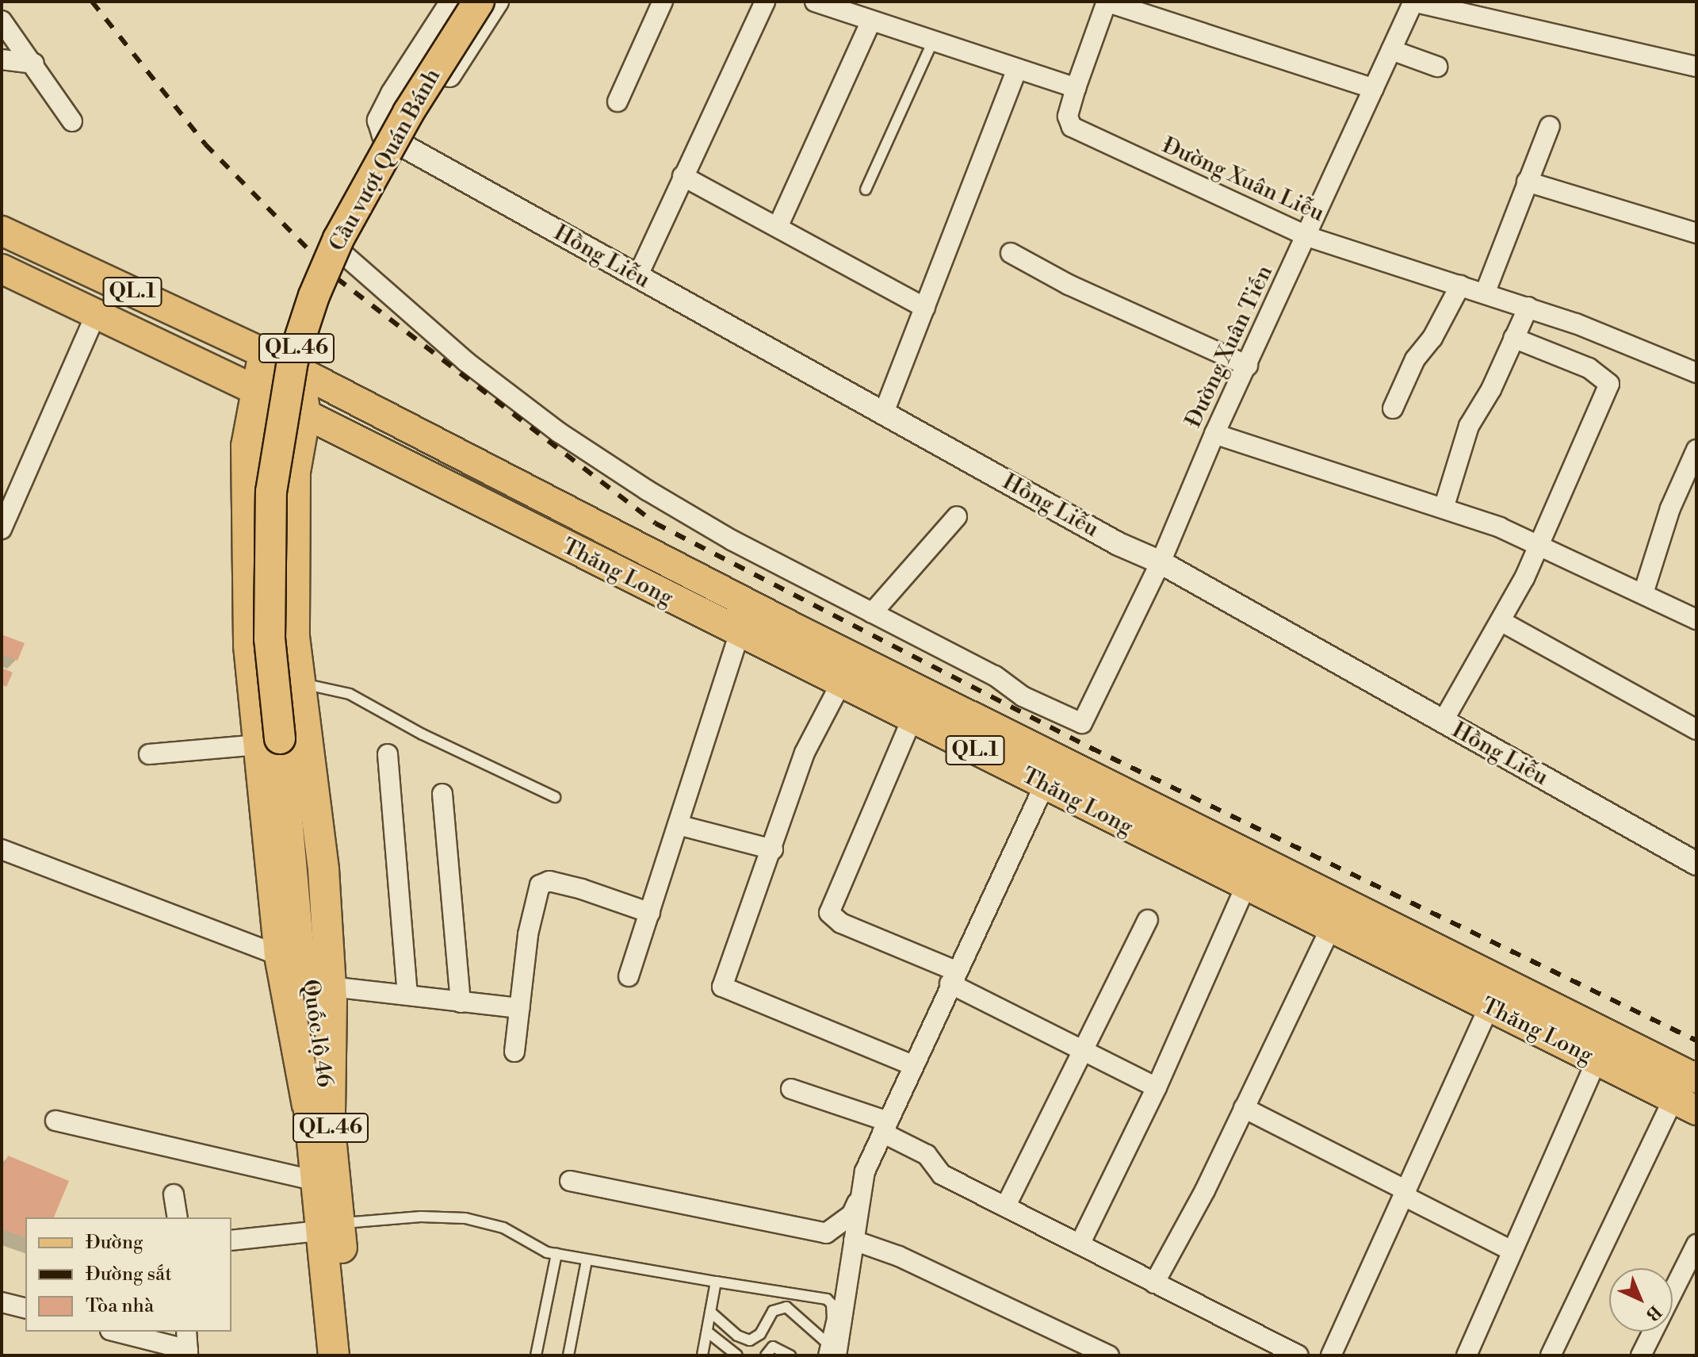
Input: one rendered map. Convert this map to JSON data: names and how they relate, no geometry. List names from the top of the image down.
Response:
{
  "streets": {
    "highway": ["Cầu vượt Quán Bánh", "QL.46", "Quốc lộ 46"],
    "main road": ["QL.1", "Thăng Long"],
    "street": ["Đường Xuân Liễu", "Hồng Liễu", "Đường Xuân Tiến"]
  },
  "crossings": [
    ["Cầu vượt Quán Bánh", "Quốc lộ 46"],
    ["Đường Xuân Liễu", "Đường Xuân Tiến"],
    ["Hồng Liễu", "Đường Xuân Tiến"],
    ["QL.1", "Thăng Long"]
  ],
  "legend": ["Đường", "Đường sắt", "Tòa nhà"],
  "north": "bottom right"
}
